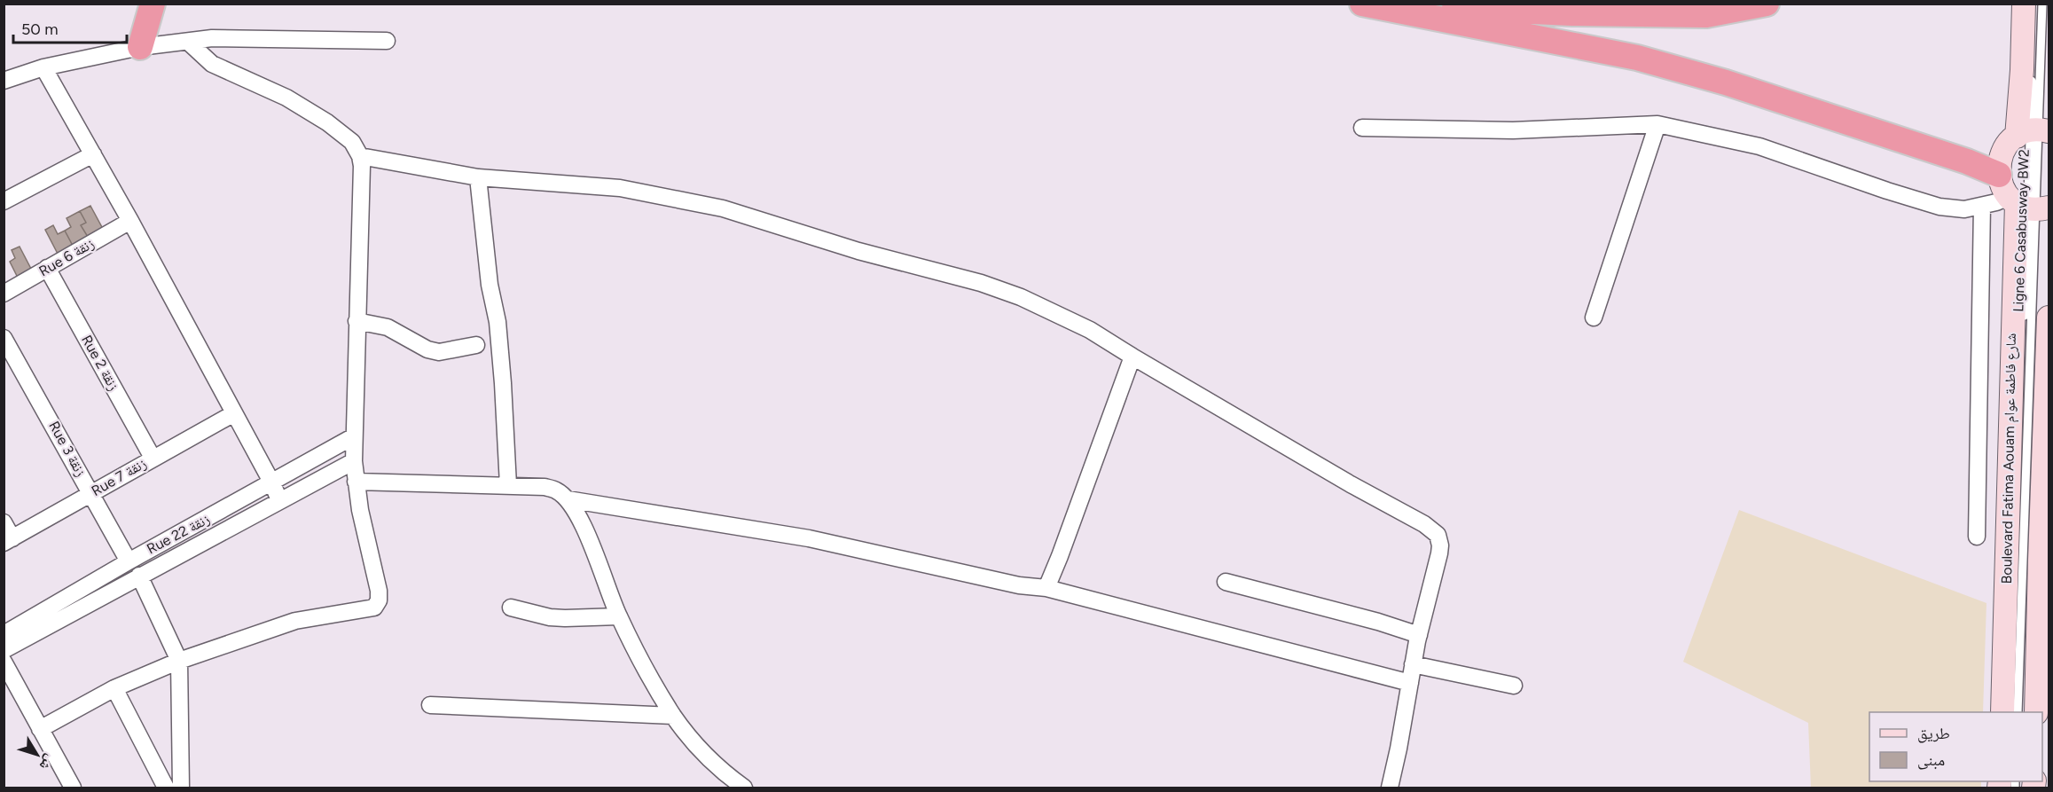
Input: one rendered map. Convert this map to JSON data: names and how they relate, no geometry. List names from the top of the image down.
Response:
{
  "streets": {
    "main road": ["Boulevard Fatima Aouam شارع فاطمة عوام"],
    "street": [
      "Rue 6 زنقة",
      "Rue 2 زنقة",
      "Rue 3 زنقة",
      "Rue 7 زنقة",
      "Rue 22 زنقة"
    ],
    "lane": ["Ligne 6 Casabusway BW2"]
  },
  "crossings": [
    ["Ligne 6 Casabusway BW2", "Boulevard Fatima Aouam شارع فاطمة عوام"],
    ["Rue 6 زنقة", "Rue 2 زنقة"],
    ["Rue 2 زنقة", "Rue 7 زنقة"],
    ["Rue 3 زنقة", "Rue 7 زنقة"],
    ["Rue 3 زنقة", "Rue 22 زنقة"]
  ],
  "legend": ["طريق", "مبنى"],
  "scale_bar": "50 m",
  "north": "bottom right"
}
